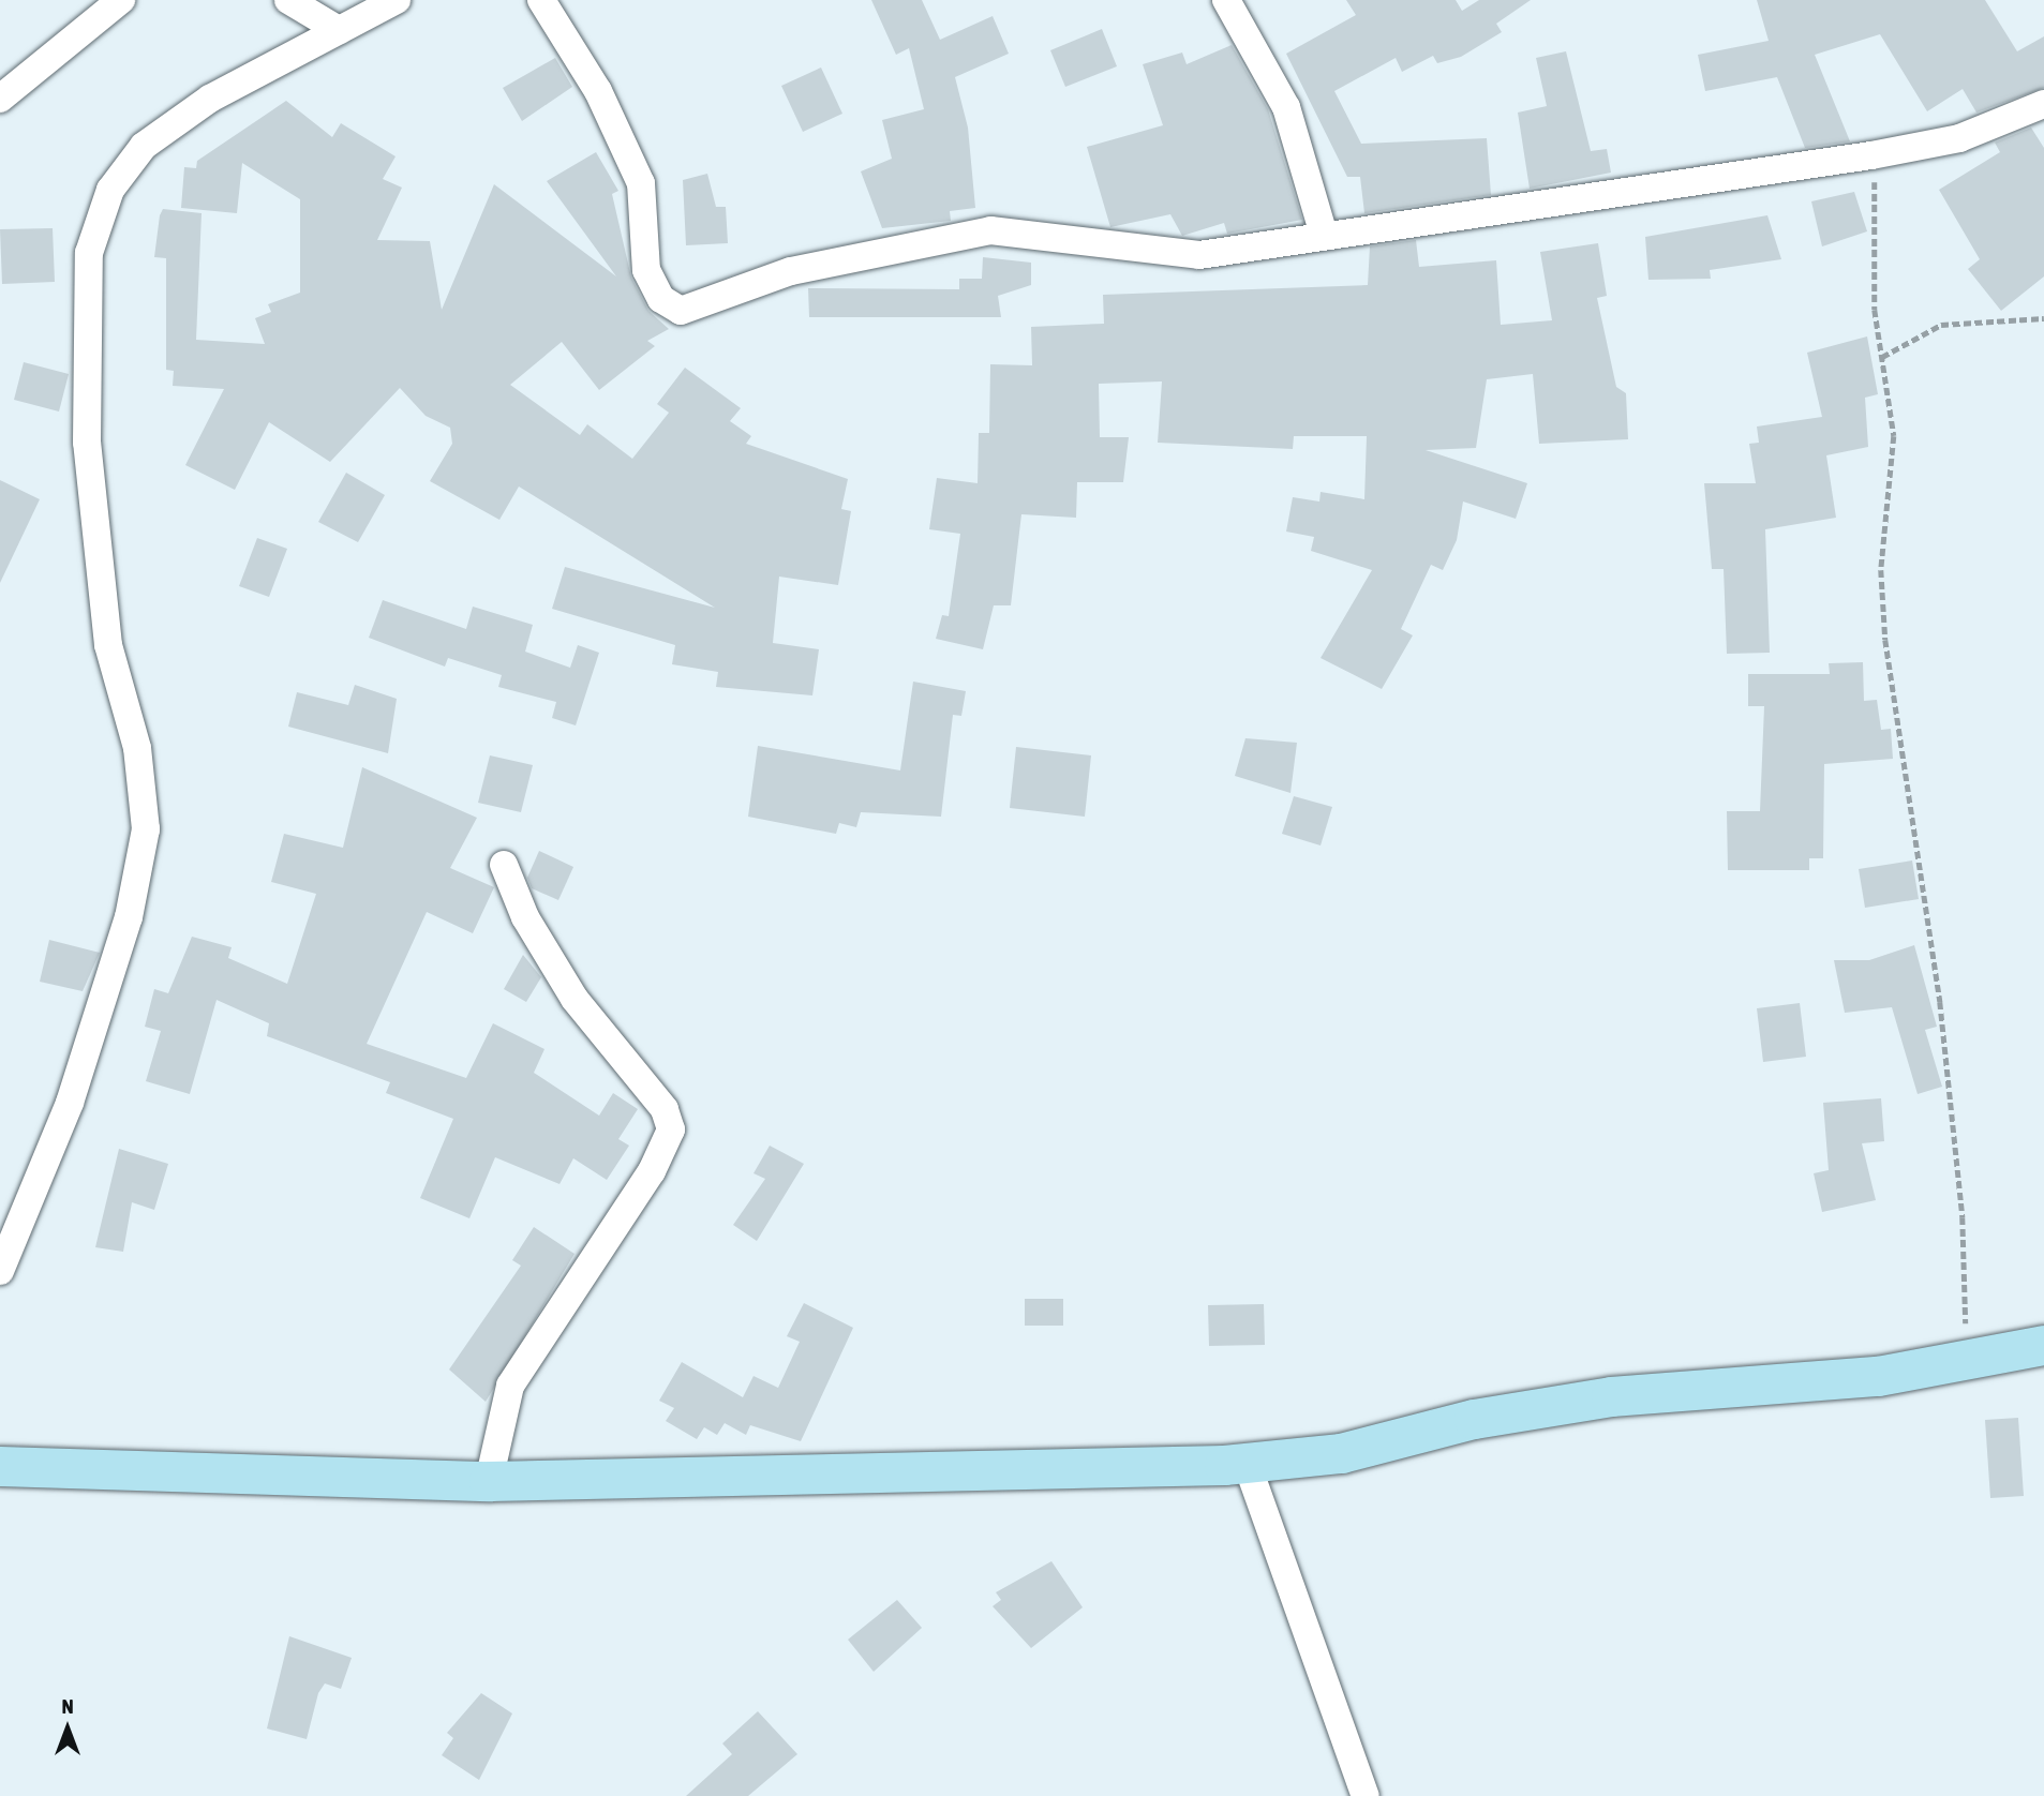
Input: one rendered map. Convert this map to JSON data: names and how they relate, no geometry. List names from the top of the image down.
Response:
{
  "north": "top"
}
